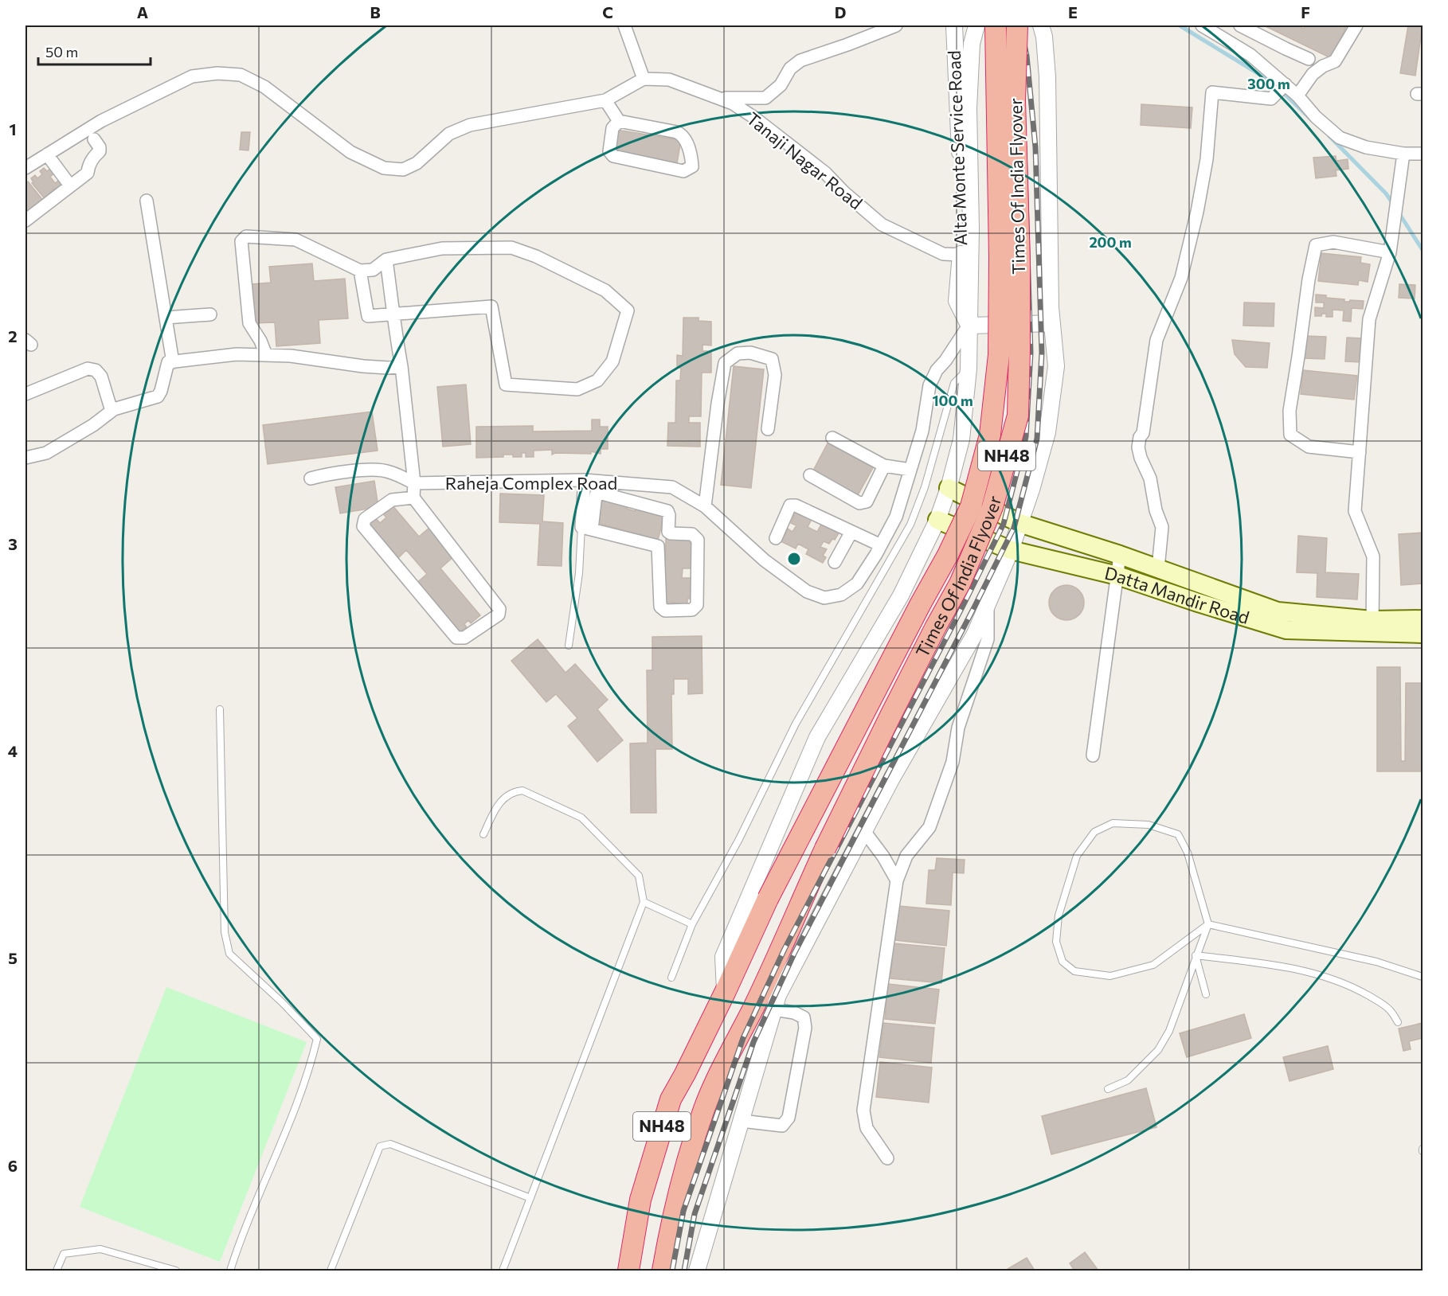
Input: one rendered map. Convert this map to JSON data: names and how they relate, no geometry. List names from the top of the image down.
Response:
{
  "streets": {
    "highway": ["Times Of India Flyover", "NH48"],
    "main road": ["Datta Mandir Road"],
    "street": ["Alta Monte Service Road", "Tanaji Nagar Road", "Raheja Complex Road"]
  },
  "crossings": [
    ["Alta Monte Service Road", "Tanaji Nagar Road"],
    ["Alta Monte Service Road", "Raheja Complex Road"],
    ["Times Of India Flyover", "NH48"]
  ],
  "scale_bar": "50 m",
  "grid": {
    "columns": [
      "A",
      "B",
      "C",
      "D",
      "E",
      "F"
    ],
    "rows": [
      "1",
      "2",
      "3",
      "4",
      "5",
      "6"
    ]
  },
  "rings": ["300 m", "200 m", "100 m"]
}
